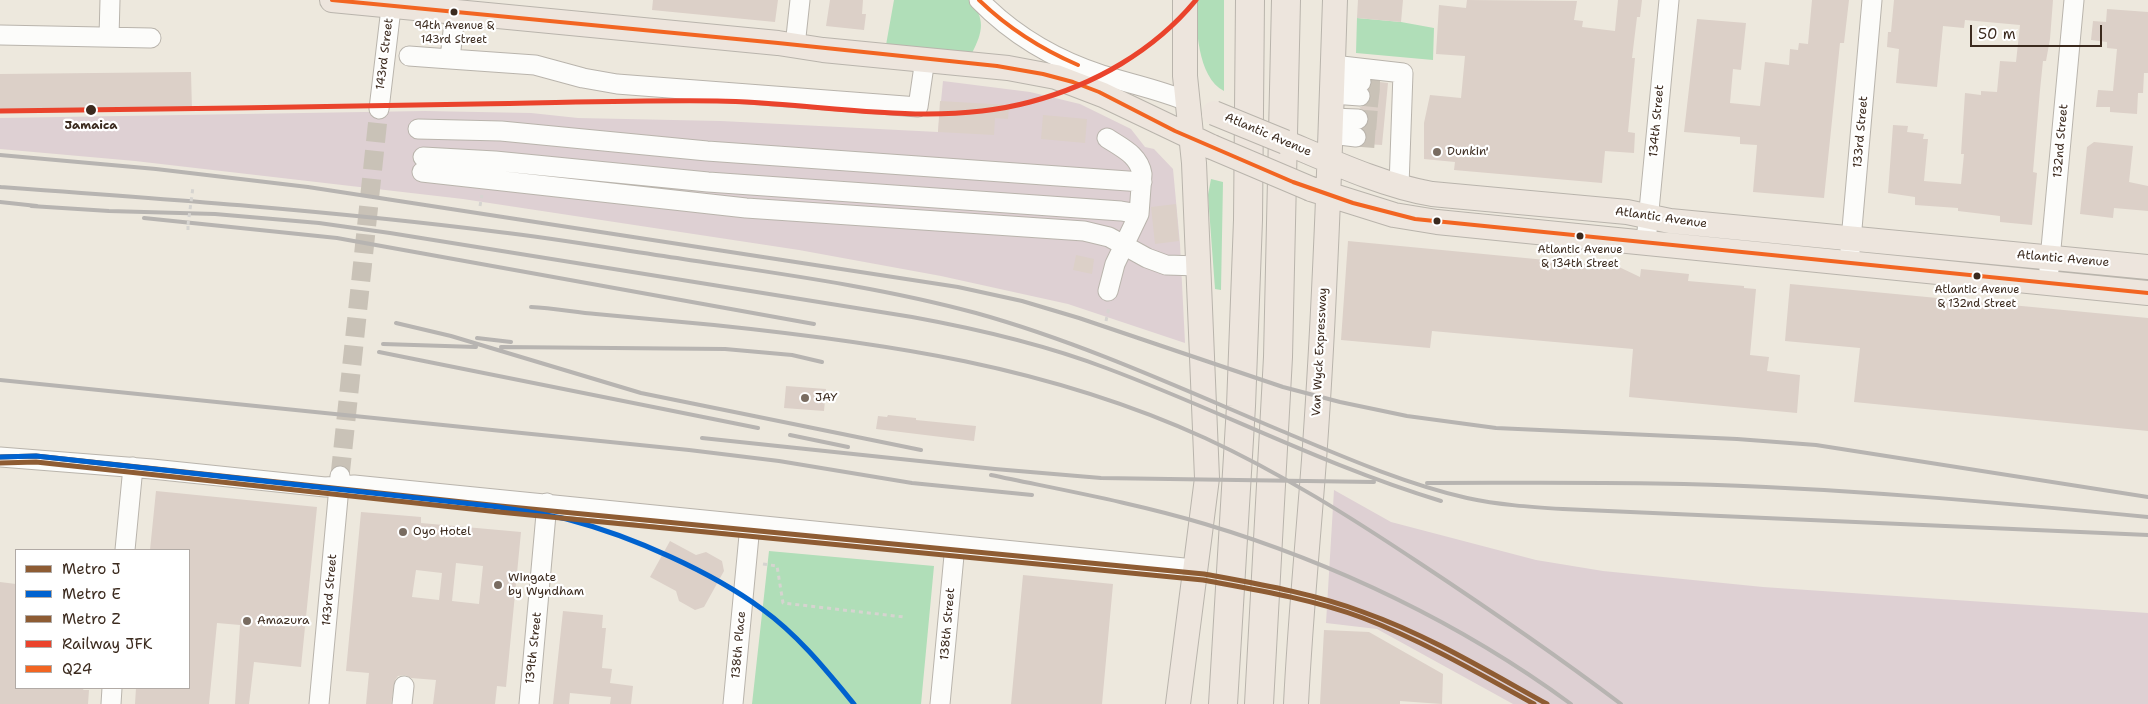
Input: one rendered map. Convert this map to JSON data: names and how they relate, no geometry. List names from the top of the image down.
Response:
{
  "streets": {
    "main road": ["Atlantic Avenue", "Van Wyck Expressway"],
    "street": [
      "143rd Street",
      "134th Street",
      "133rd Street",
      "132nd Street",
      "138th Street",
      "138th Place",
      "139th Street"
    ]
  },
  "crossings": [
    ["143rd Street", "Atlantic Avenue"],
    ["134th Street", "Atlantic Avenue"],
    ["133rd Street", "Atlantic Avenue"],
    ["Atlantic Avenue", "132nd Street"],
    ["Atlantic Avenue", "Van Wyck Expressway"]
  ],
  "places": [
    "94th Avenue & 143rd Street",
    "Jamaica",
    "Dunkin'",
    "Atlantic Avenue & 134th Street",
    "Atlantic Avenue & 132nd Street",
    "JAY",
    "Oyo Hotel",
    "Wingate by Wyndham",
    "Amazura"
  ],
  "lines": [
    "rail line JFK",
    "transit line Q24",
    "metro line J",
    "metro line E",
    "metro line Z"
  ],
  "legend": [
    "Metro J",
    "Metro E",
    "Metro Z",
    "Railway JFK",
    "Q24"
  ],
  "scale_bar": "50 m"
}
